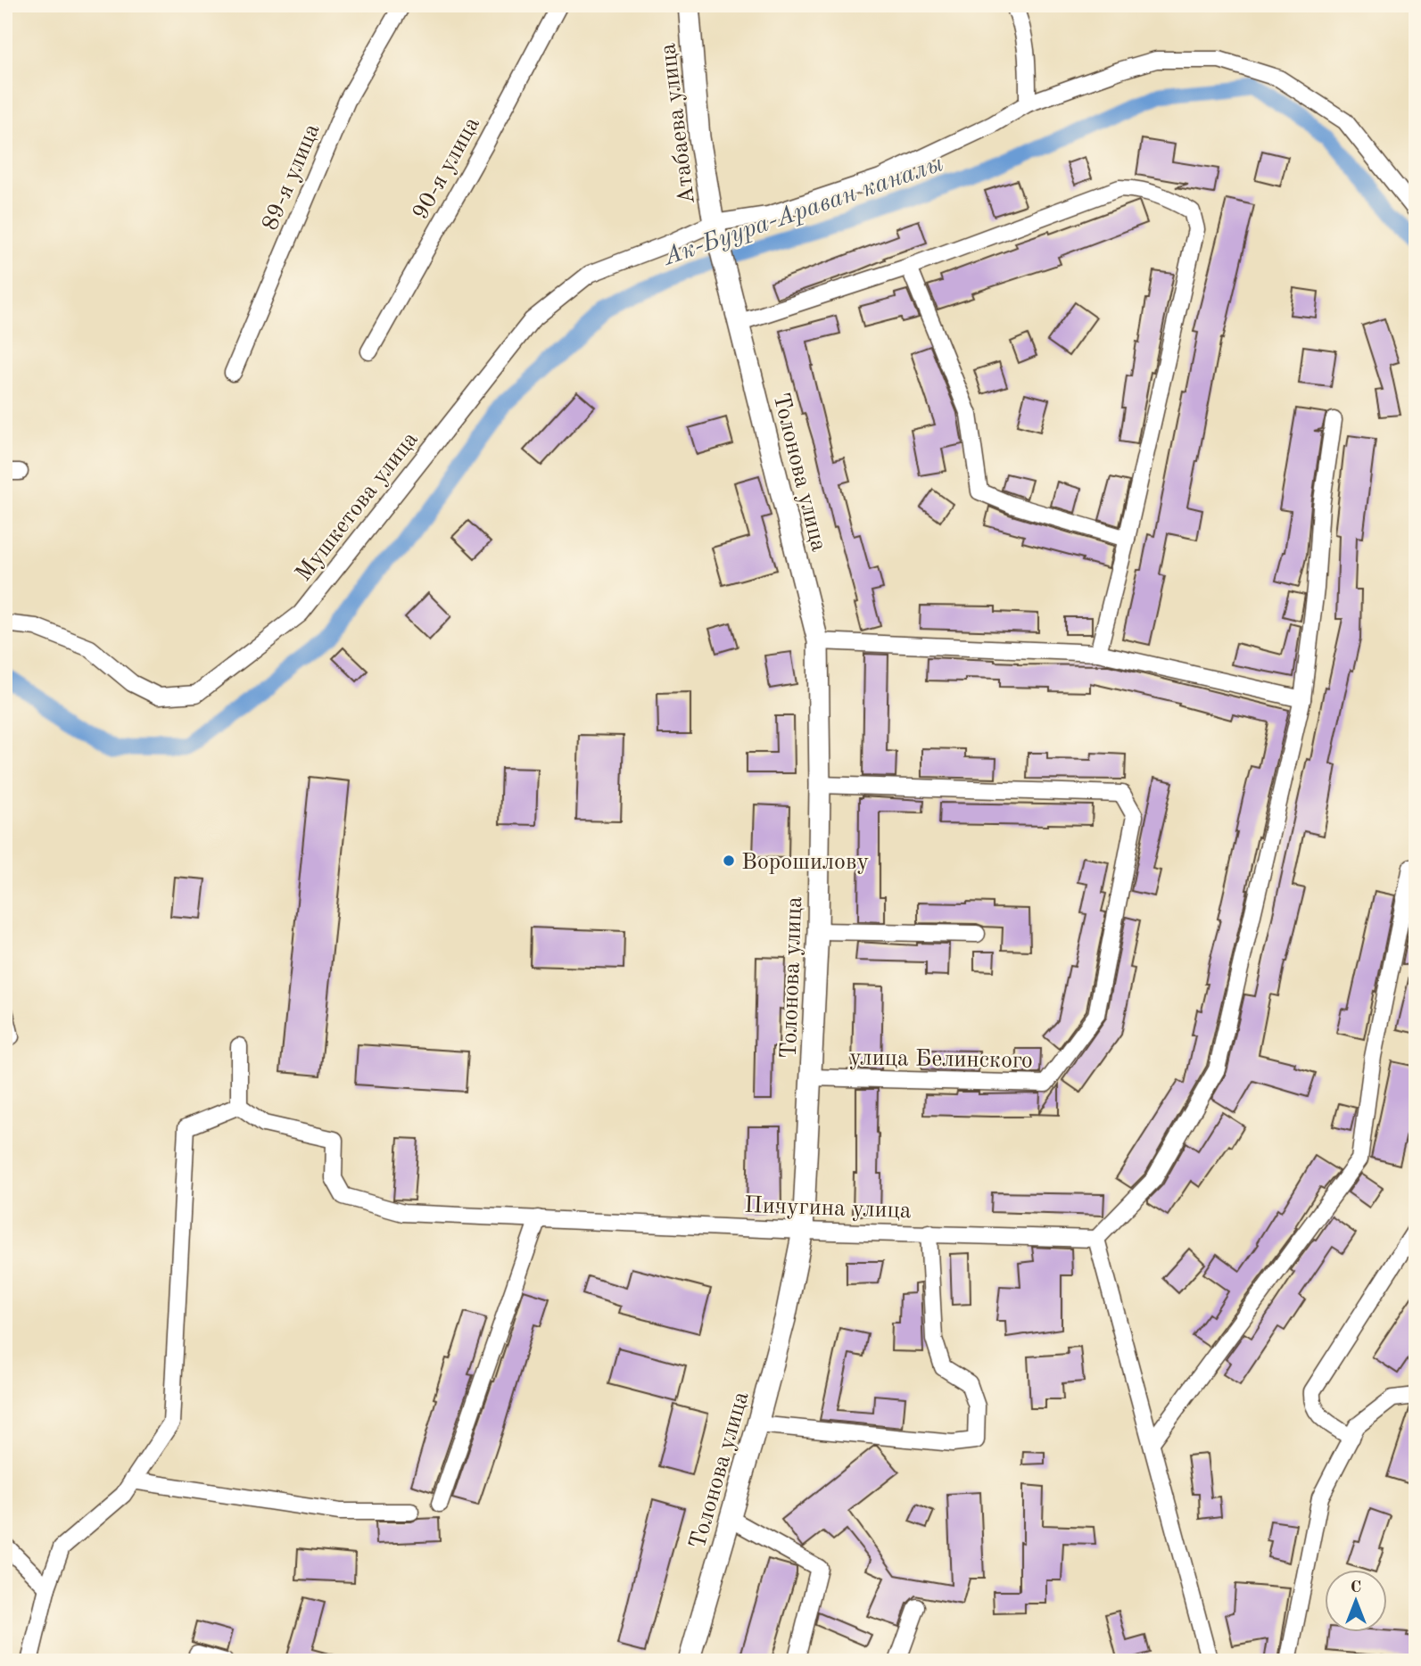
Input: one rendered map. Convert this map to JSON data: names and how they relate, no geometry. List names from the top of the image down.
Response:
{
  "streets": {
    "main road": ["Атабаева улица", "Толонова улица"],
    "street": [
      "90-я улица",
      "89-я улица",
      "Мушкетова улица",
      "улица Белинского",
      "Пичугина улица"
    ]
  },
  "crossings": [
    ["Атабаева улица", "Толонова улица"],
    ["Атабаева улица", "Мушкетова улица"],
    ["Толонова улица", "улица Белинского"],
    ["Толонова улица", "Пичугина улица"]
  ],
  "water": ["Ак-Буура-Араван каналы"],
  "places": ["Ворошилову"],
  "north": "top"
}
